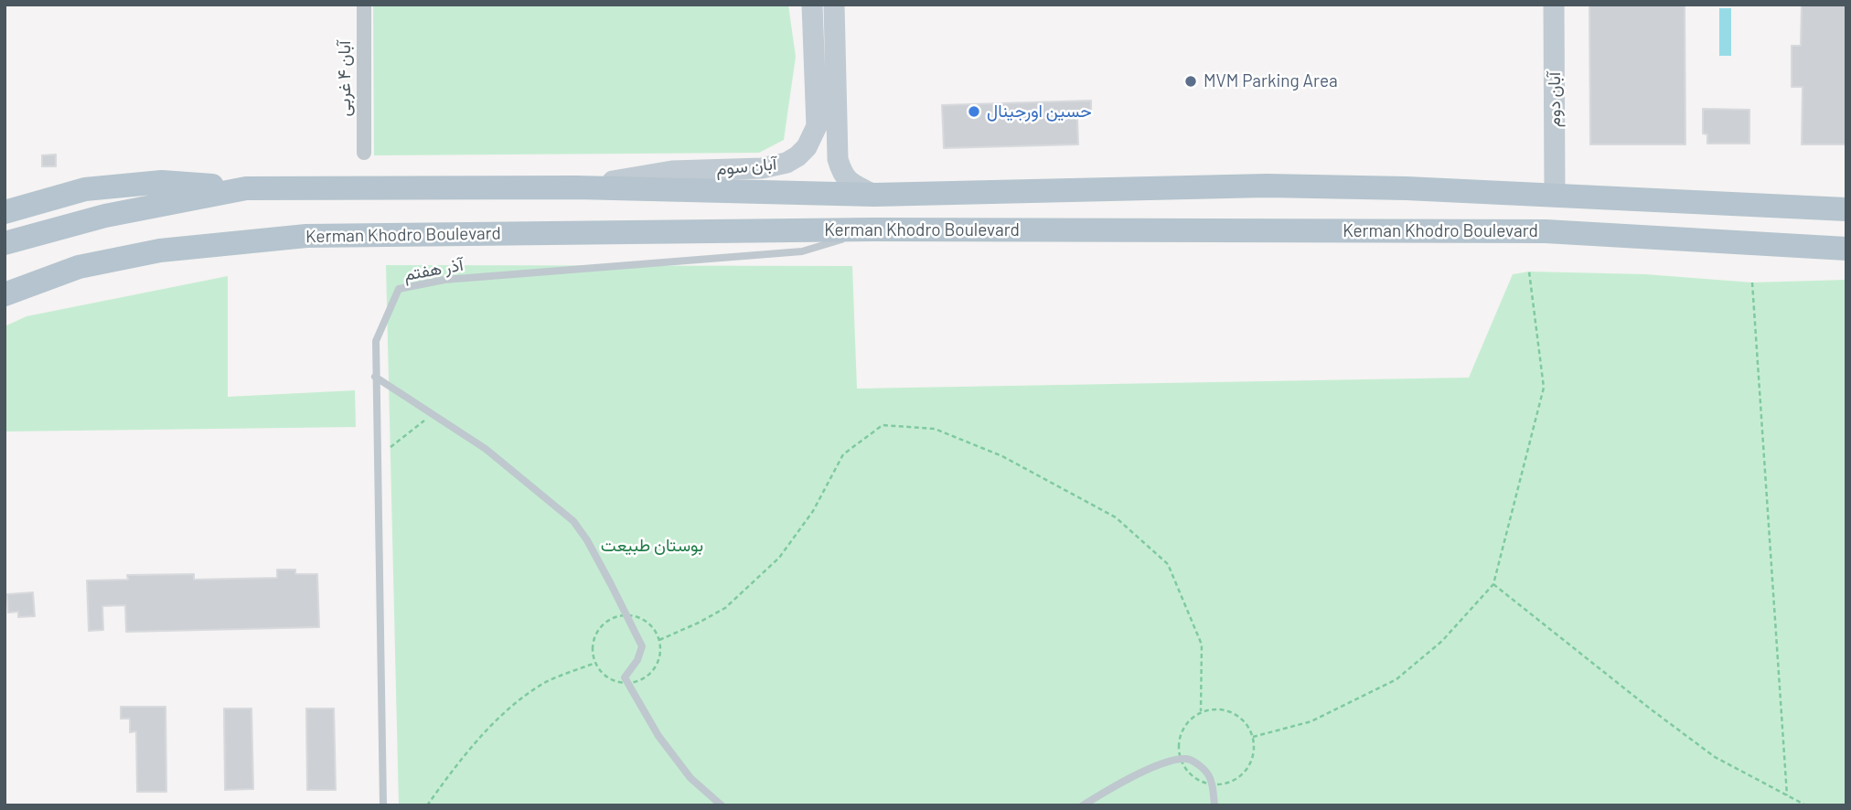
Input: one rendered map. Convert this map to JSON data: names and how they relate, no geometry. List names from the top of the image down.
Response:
{
  "streets": {
    "main road": ["Kerman Khodro Boulevard"],
    "street": ["آبان ۴ غربی", "آبان دوم", "آبان سوم"],
    "lane": ["آذر هفتم"]
  },
  "crossings": [
    ["آبان دوم", "Kerman Khodro Boulevard"],
    ["آبان سوم", "Kerman Khodro Boulevard"],
    ["Kerman Khodro Boulevard", "آذر هفتم"]
  ],
  "parks": ["بوستان طبیعت"],
  "places": ["MVM Parking Area", "حسین اورجینال"]
}
